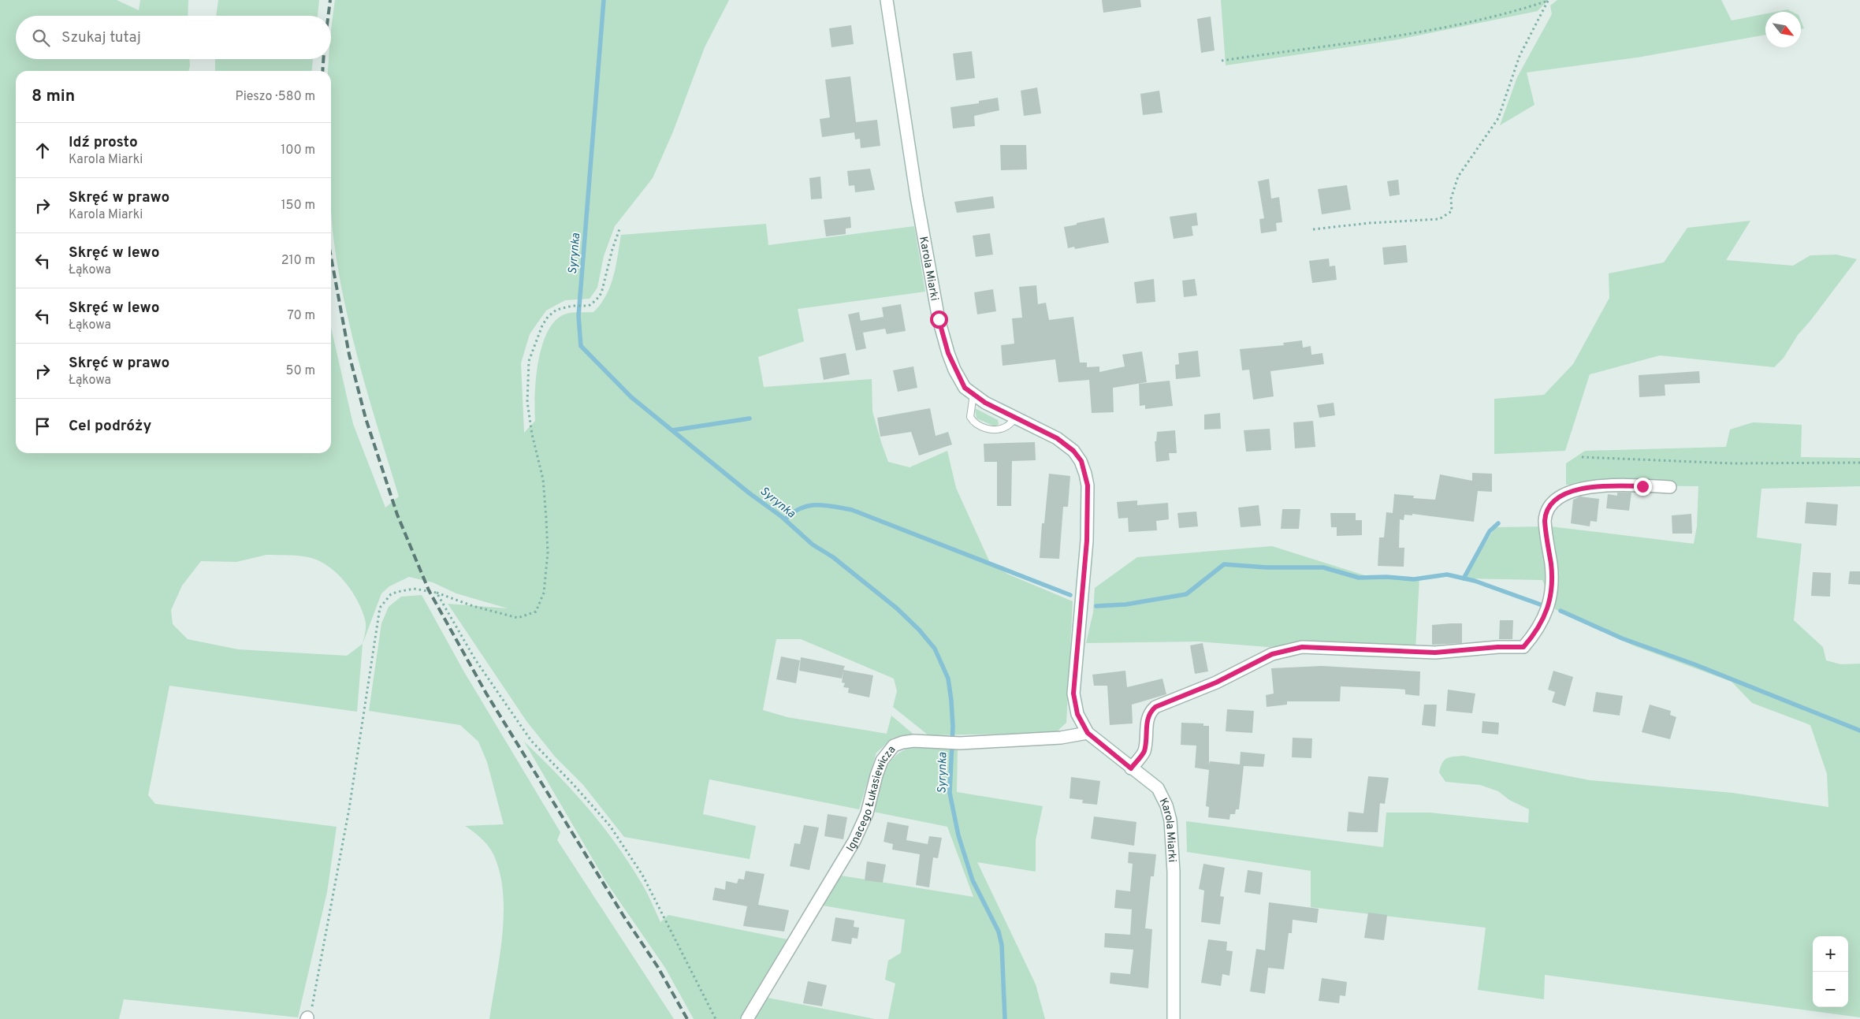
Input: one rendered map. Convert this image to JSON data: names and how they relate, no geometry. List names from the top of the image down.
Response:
{
  "streets": {
    "street": ["Karola Miarki", "Ignacego Łukasiewicza"]
  },
  "crossings": [
    ["Karola Miarki", "Ignacego Łukasiewicza"]
  ],
  "water": ["Syrynka"],
  "north": "bottom right",
  "page": {
    "search": "Szukaj tutaj",
    "heading": ["8 min", "Pieszo · 580 m"],
    "list": [
      ["Idź prosto", "Karola Miarki", "100 m"],
      ["Skręć w prawo", "Karola Miarki", "150 m"],
      ["Skręć w lewo", "Łąkowa", "210 m"],
      ["Skręć w lewo", "Łąkowa", "70 m"],
      ["Skręć w prawo", "Łąkowa", "50 m"],
      "Cel podróży"
    ],
    "map_buttons": ["+", "−"]
  }
}
